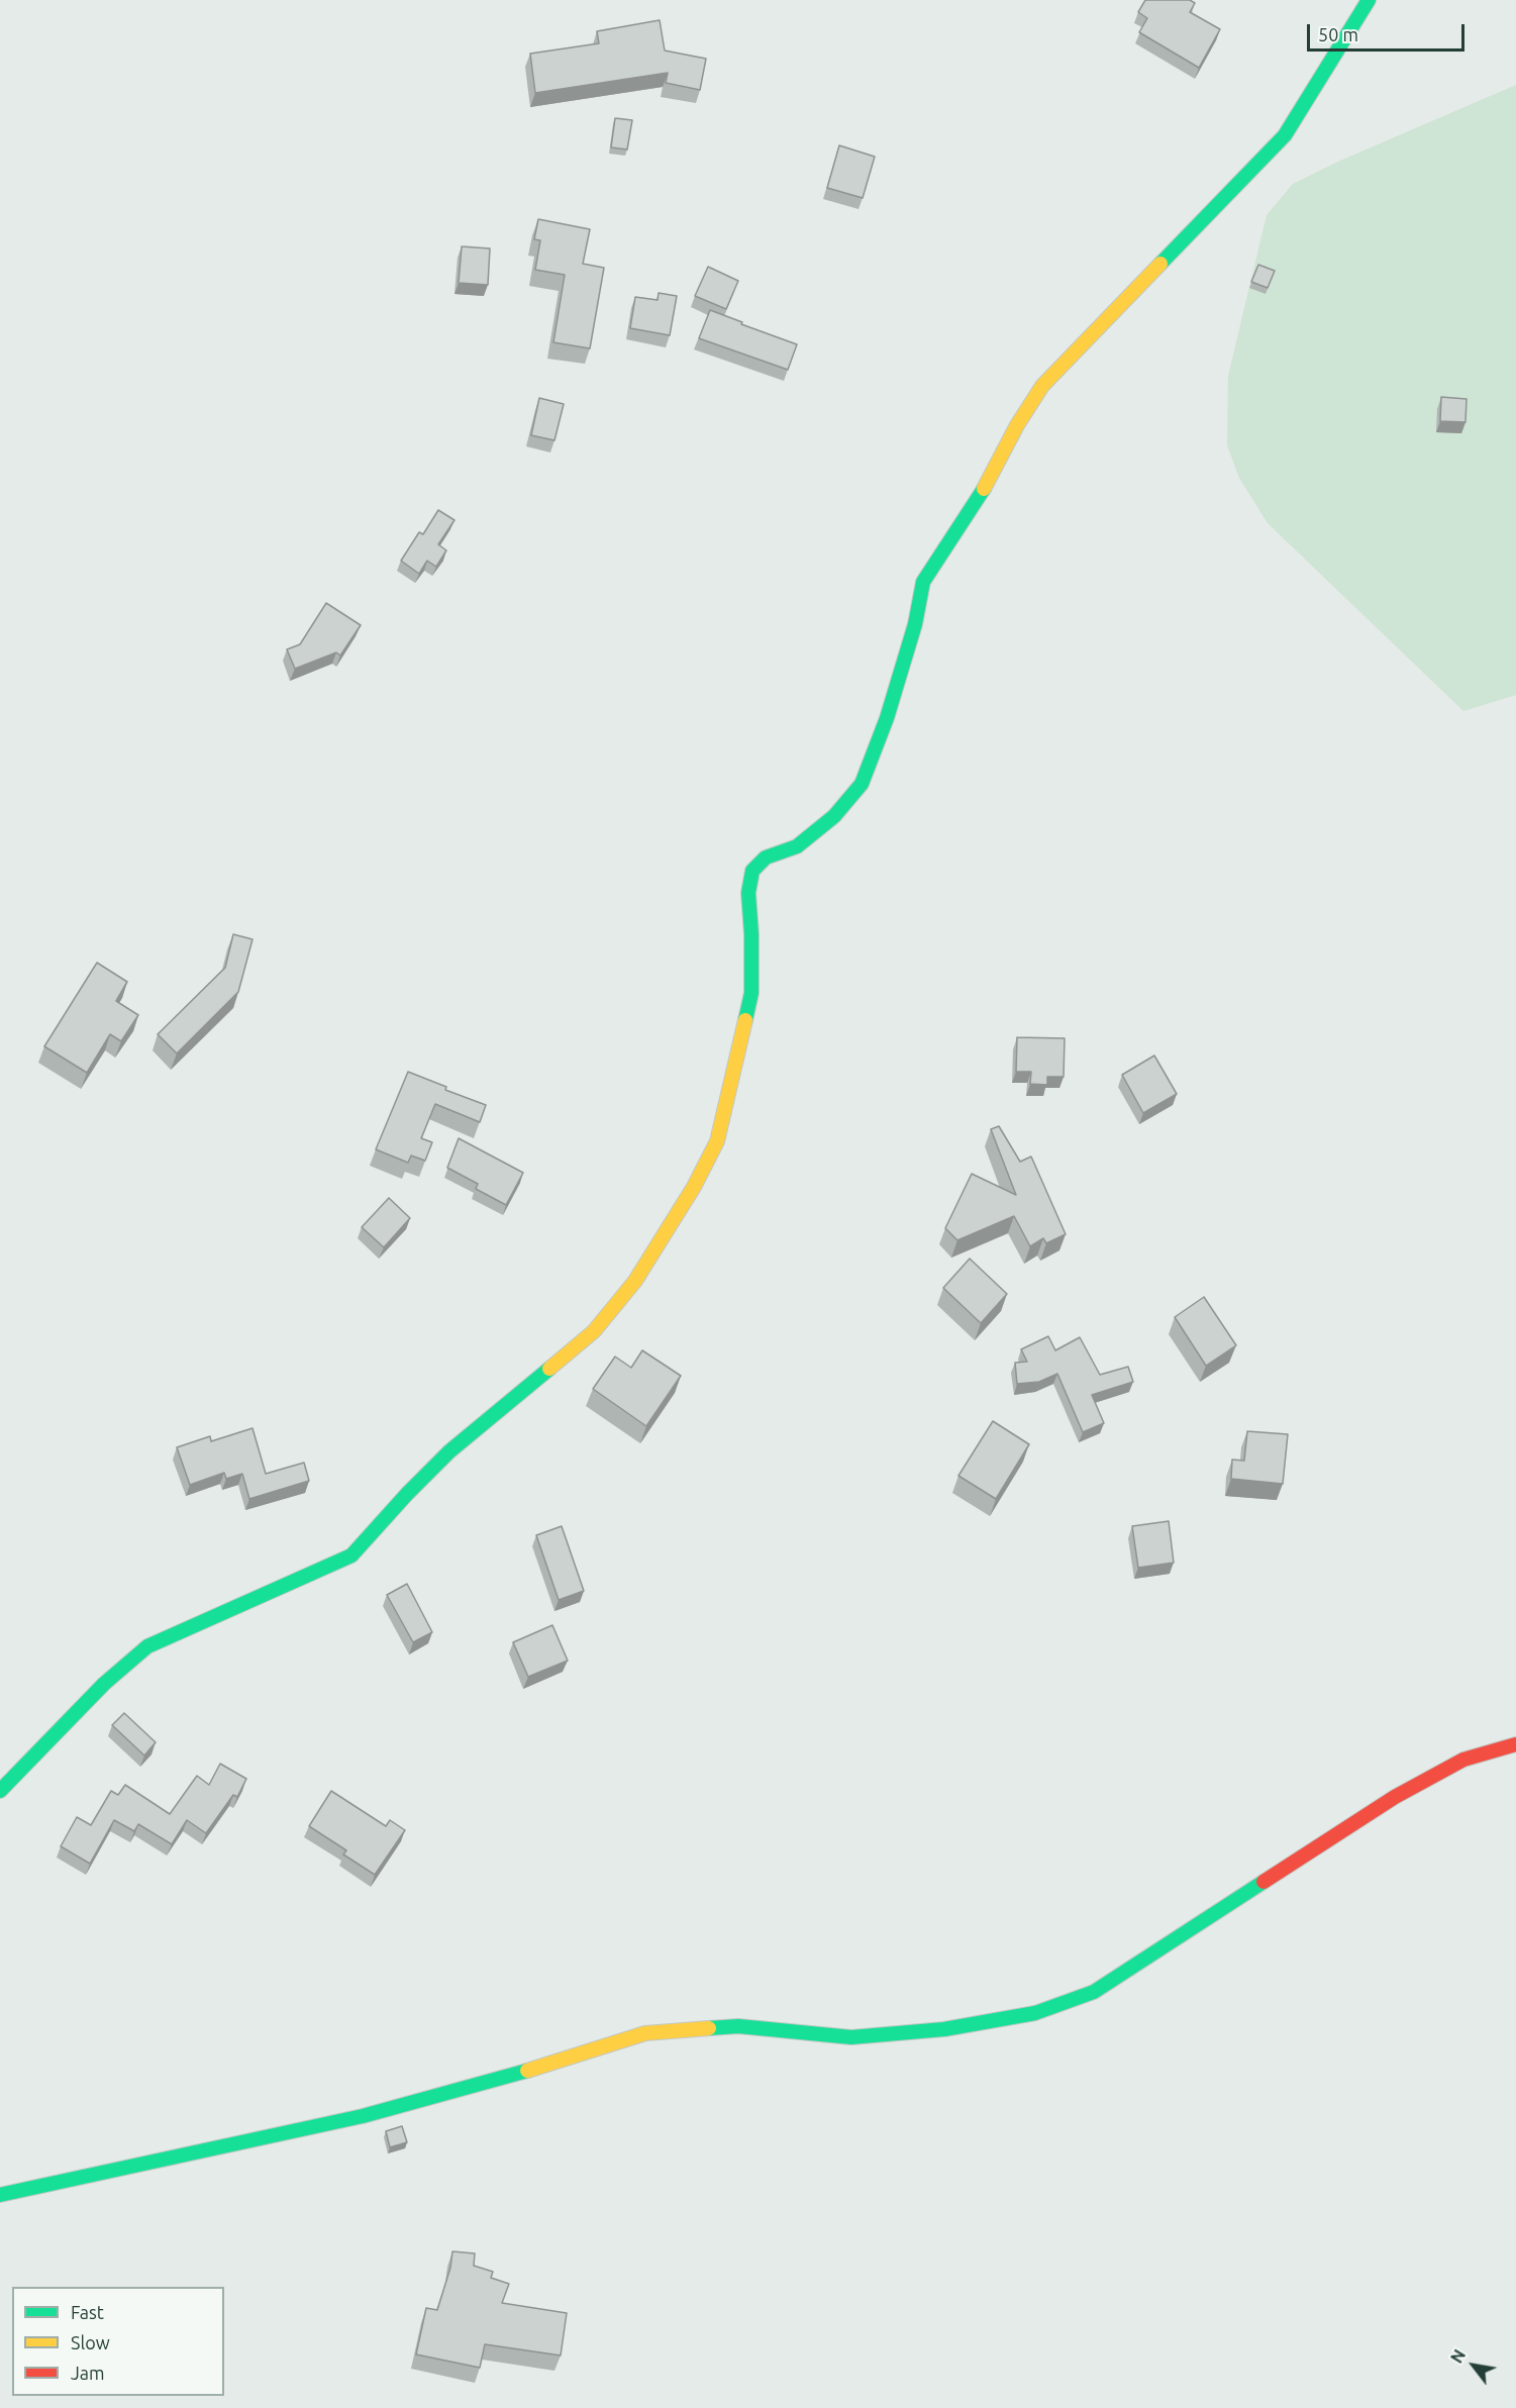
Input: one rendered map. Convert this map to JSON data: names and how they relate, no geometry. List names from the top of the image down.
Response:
{
  "legend": ["Fast", "Slow", "Jam"],
  "scale_bar": "50 m",
  "north": "top left"
}
